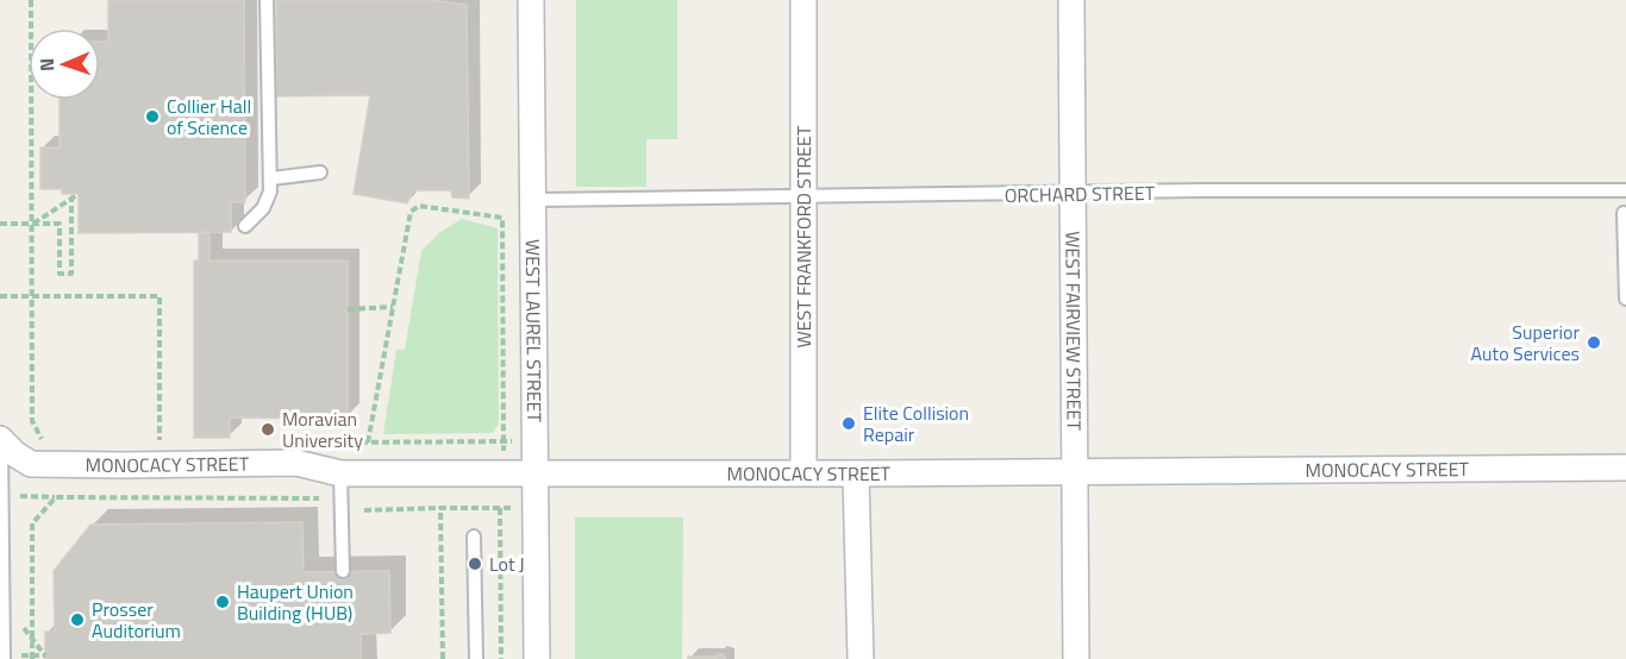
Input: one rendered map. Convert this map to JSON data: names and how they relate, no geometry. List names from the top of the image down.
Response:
{
  "streets": {
    "street": [
      "WEST FRANKFORD STREET",
      "WEST LAUREL STREET",
      "WEST FAIRVIEW STREET",
      "MONOCACY STREET"
    ],
    "lane": ["ORCHARD STREET"]
  },
  "crossings": [
    ["ORCHARD STREET", "WEST FRANKFORD STREET"],
    ["ORCHARD STREET", "WEST LAUREL STREET"],
    ["ORCHARD STREET", "WEST FAIRVIEW STREET"],
    ["WEST FRANKFORD STREET", "MONOCACY STREET"],
    ["WEST LAUREL STREET", "MONOCACY STREET"],
    ["WEST FAIRVIEW STREET", "MONOCACY STREET"]
  ],
  "places": [
    "Collier Hall of Science",
    "Superior Auto Services",
    "Elite Collision Repair",
    "Moravian University",
    "Lot J",
    "Haupert Union Building (HUB)",
    "Prosser Auditorium"
  ],
  "north": "left"
}
